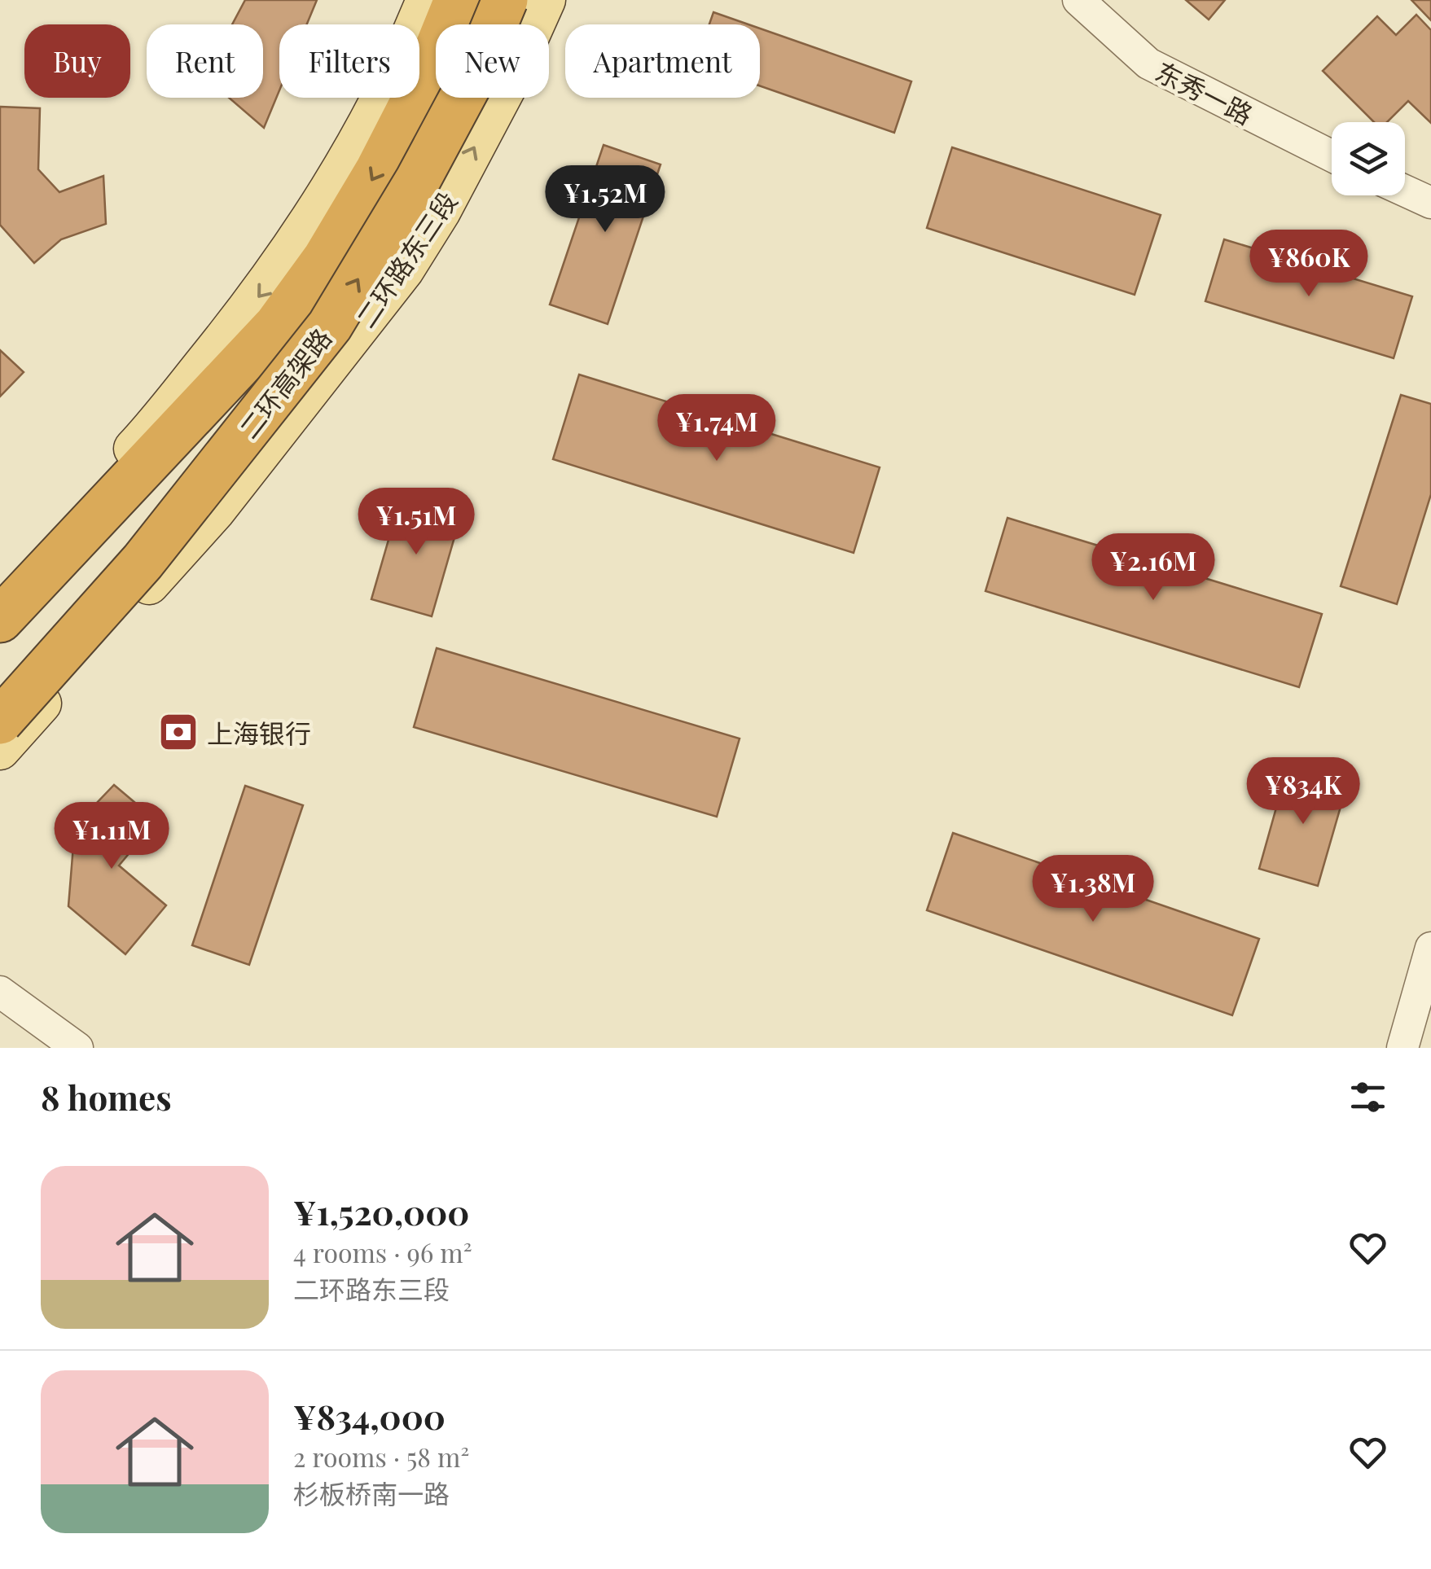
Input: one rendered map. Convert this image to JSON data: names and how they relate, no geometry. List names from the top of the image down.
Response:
{
  "streets": {
    "highway": ["二环高架路"],
    "main road": ["二环路东三段"],
    "street": ["东秀一路"]
  },
  "places": {
    "bank": ["上海银行"]
  },
  "page": {
    "chip": [
      "Buy",
      "Rent",
      "Filters",
      "New",
      "Apartment"
    ],
    "price": [
      "¥1.52M",
      "¥860K",
      "¥1.74M",
      "¥1.51M",
      "¥2.16M",
      "¥834K",
      "¥1.11M",
      "¥1.38M"
    ],
    "heading": "8 homes",
    "list": [
      {
        "name": "¥1,520,000",
        "note": "4 rooms · 96 m² · 二环路东三段"
      },
      {
        "name": "¥834,000",
        "note": "2 rooms · 58 m² · 杉板桥南一路"
      }
    ]
  }
}
